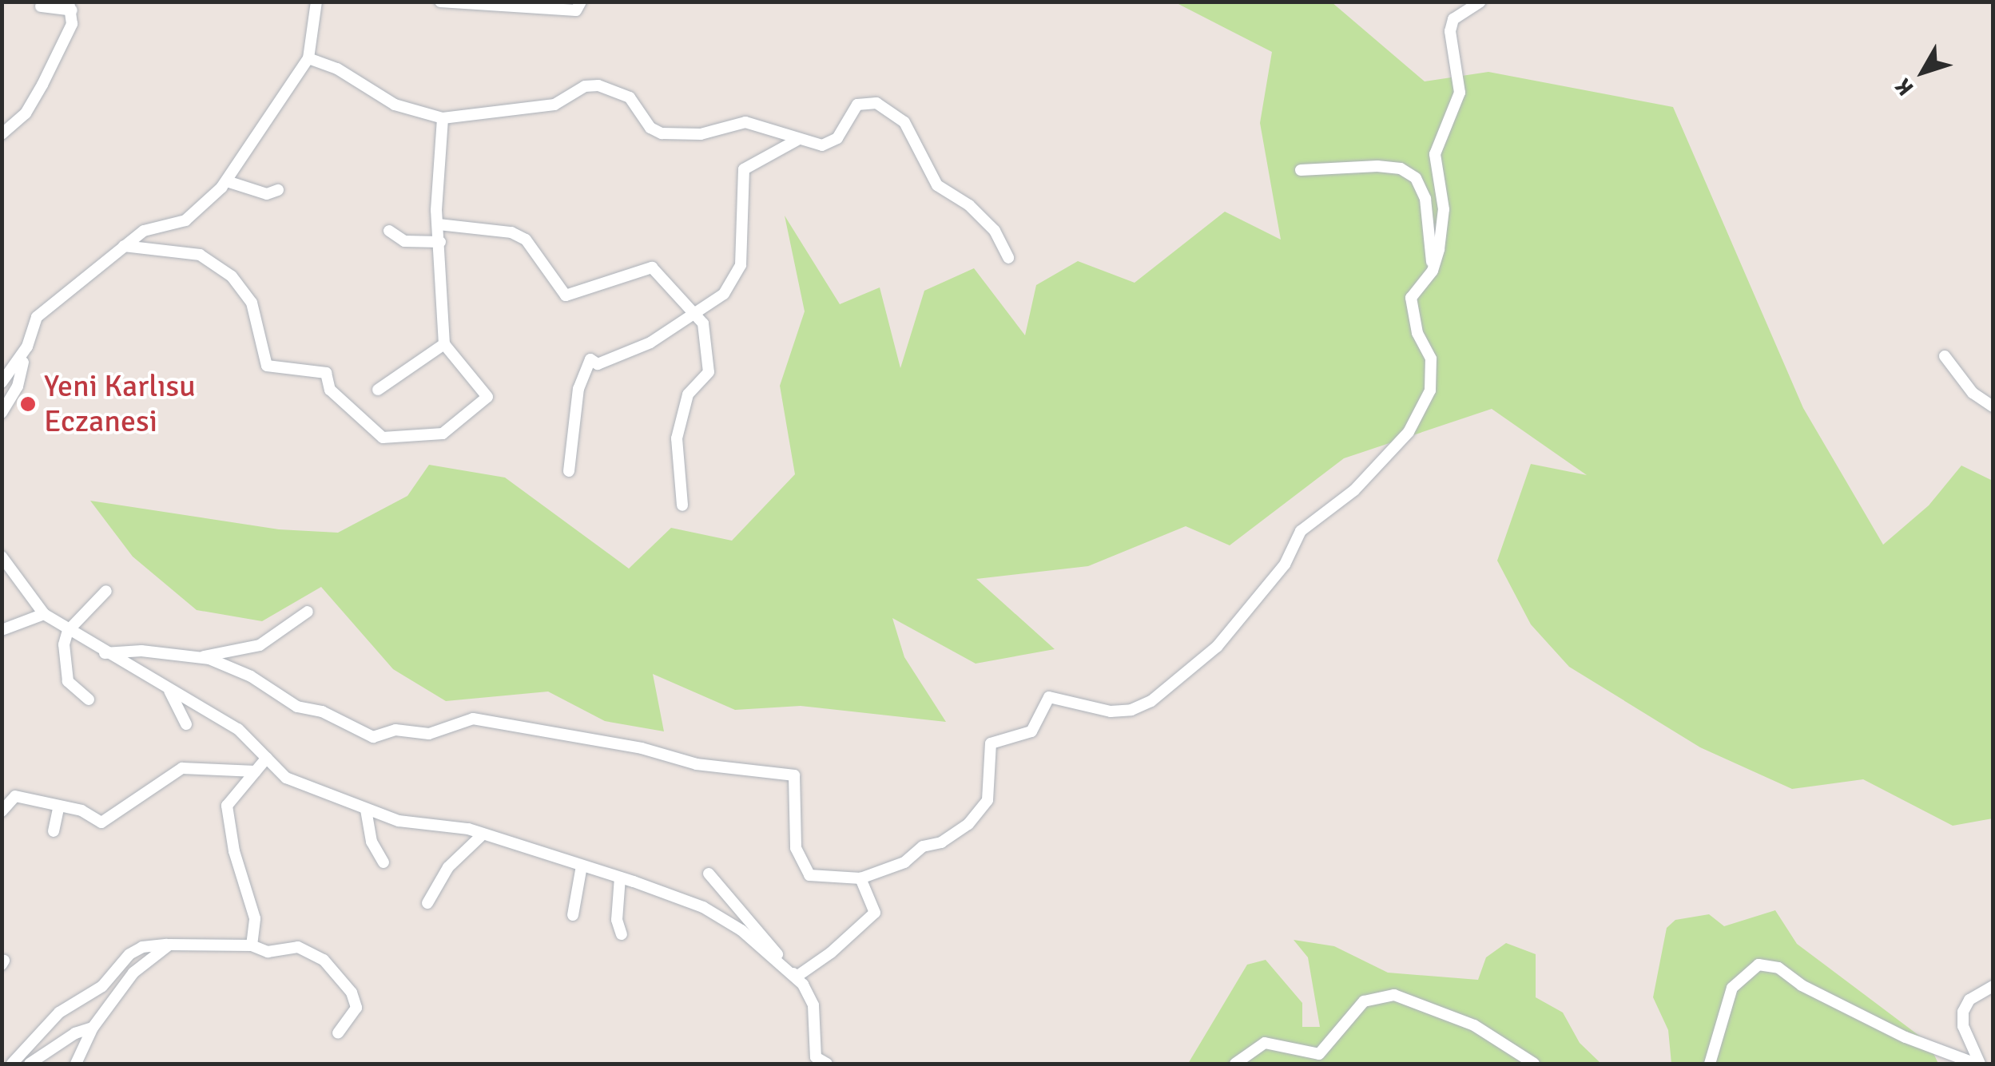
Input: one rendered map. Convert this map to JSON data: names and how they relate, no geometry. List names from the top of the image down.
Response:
{
  "places": ["Yeni Karlısu Eczanesi"],
  "north": "bottom left"
}
